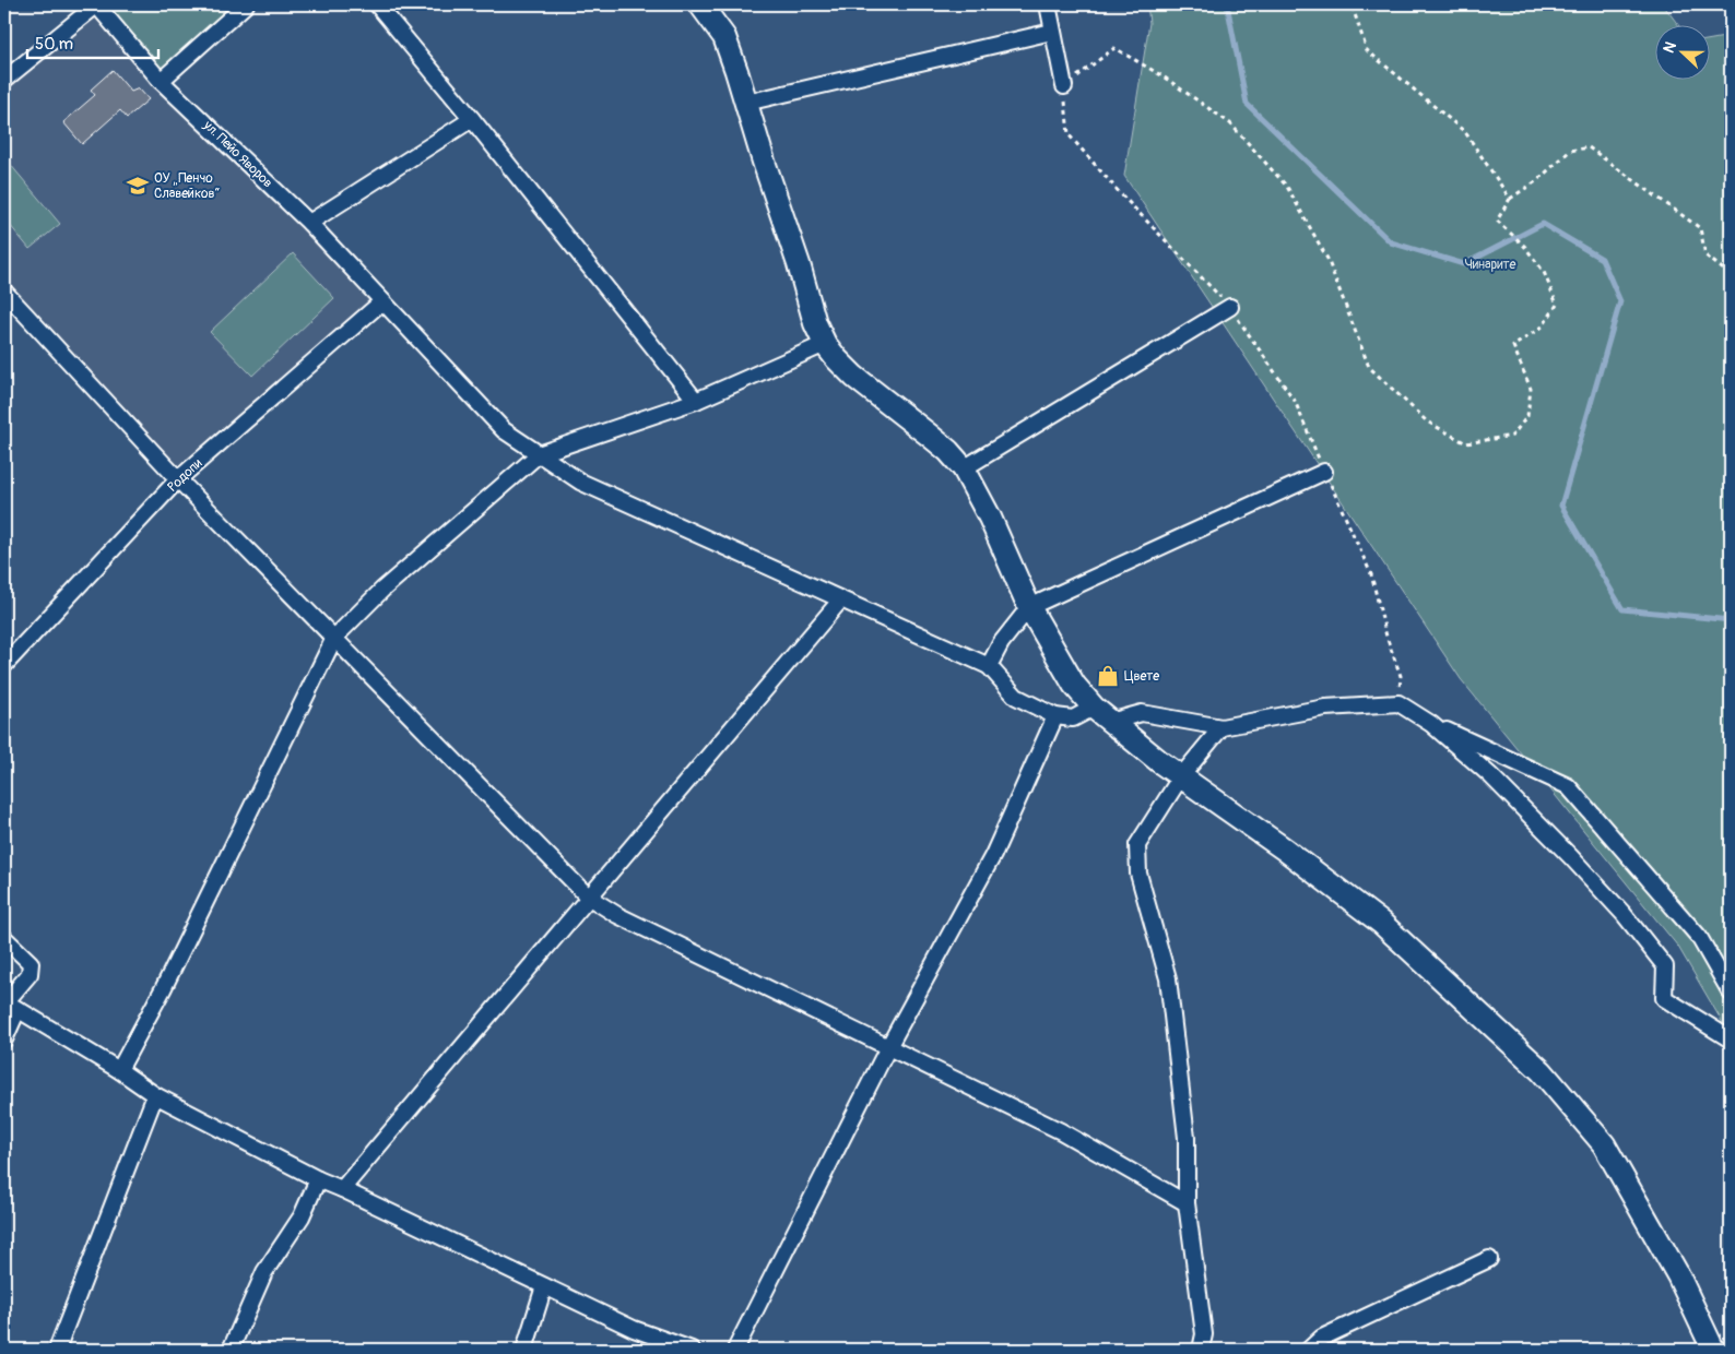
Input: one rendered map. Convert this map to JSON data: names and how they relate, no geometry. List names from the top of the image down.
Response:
{
  "streets": {
    "street": ["ул. Пейо Яворов", "Родопи"]
  },
  "crossings": [
    ["ул. Пейо Яворов", "Родопи"]
  ],
  "parks": ["Чинарите"],
  "places": {
    "school or university": ["ОУ „Пенчо Славейков“"],
    "shop": ["Цвете"]
  },
  "scale_bar": "50 m",
  "north": "left"
}
